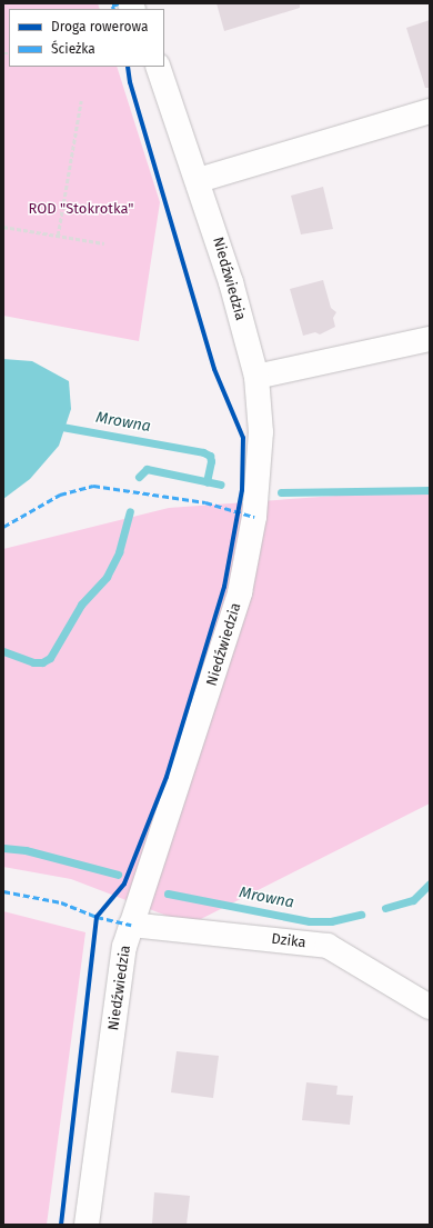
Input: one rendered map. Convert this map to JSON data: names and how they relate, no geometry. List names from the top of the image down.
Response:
{
  "streets": {
    "street": ["Niedźwiedzia", "Dzika"]
  },
  "crossings": [
    ["Niedźwiedzia", "Dzika"]
  ],
  "water": ["Mrowna"],
  "parks": ["ROD \"Stokrotka\""],
  "legend": ["Droga rowerowa", "Ścieżka"]
}
